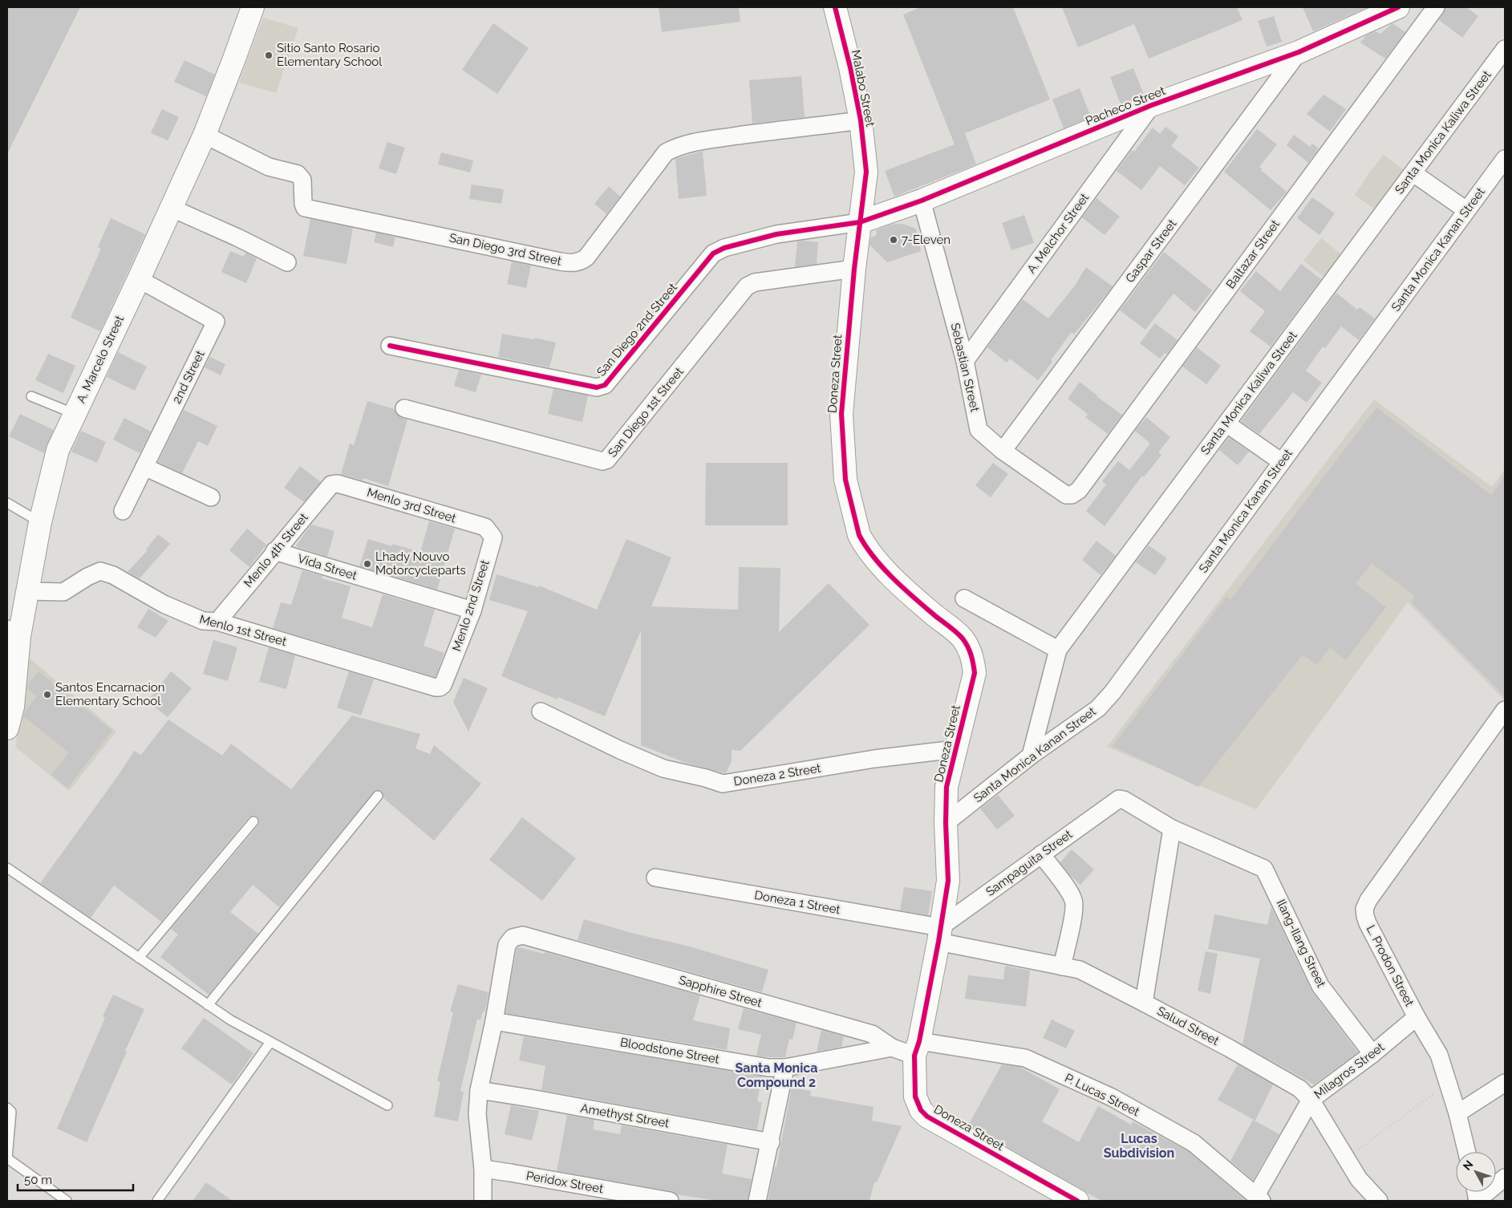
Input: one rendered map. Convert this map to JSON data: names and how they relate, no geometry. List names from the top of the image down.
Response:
{
  "streets": {
    "street": [
      "Malabo Street",
      "Pacheco Street",
      "Santa Monica Kaliwa Street",
      "A. Melchor Street",
      "San Diego 3rd Street",
      "Santa Monica Kanan Street",
      "Gaspar Street",
      "Baltazar Street",
      "San Diego 2nd Street",
      "A. Marcelo Street",
      "Sebastian Street",
      "Doneza Street",
      "2nd Street",
      "San Diego 1st Street",
      "Menlo 3rd Street",
      "Menlo 4th Street",
      "Vida Street",
      "Menlo 2nd Street",
      "Menlo 1st Street",
      "Doneza 2 Street",
      "Sampaguita Street",
      "Doneza 1 Street",
      "Ilang-Ilang Street",
      "L. Prodon Street",
      "Sapphire Street",
      "Salud Street",
      "Bloodstone Street",
      "Milagros Street",
      "P. Lucas Street",
      "Amethyst Street",
      "Peridox Street"
    ]
  },
  "crossings": [
    ["Malabo Street", "Pacheco Street"],
    ["Malabo Street", "San Diego 3rd Street"],
    ["Malabo Street", "San Diego 2nd Street"],
    ["Malabo Street", "Doneza Street"],
    ["Malabo Street", "San Diego 1st Street"],
    ["Pacheco Street", "A. Melchor Street"],
    ["Pacheco Street", "Gaspar Street"],
    ["Pacheco Street", "San Diego 2nd Street"],
    ["Pacheco Street", "Sebastian Street"],
    ["Santa Monica Kaliwa Street", "Santa Monica Kanan Street"],
    ["A. Melchor Street", "Sebastian Street"],
    ["San Diego 3rd Street", "A. Marcelo Street"],
    ["Santa Monica Kanan Street", "Doneza Street"],
    ["Gaspar Street", "Sebastian Street"],
    ["Baltazar Street", "Sebastian Street"],
    ["A. Marcelo Street", "2nd Street"],
    ["A. Marcelo Street", "Menlo 1st Street"],
    ["Doneza Street", "San Diego 1st Street"],
    ["Doneza Street", "Doneza 2 Street"],
    ["Doneza Street", "Sampaguita Street"],
    ["Doneza Street", "Doneza 1 Street"],
    ["Doneza Street", "Sapphire Street"],
    ["Doneza Street", "Salud Street"],
    ["Doneza Street", "P. Lucas Street"],
    ["Menlo 3rd Street", "Menlo 4th Street"],
    ["Menlo 3rd Street", "Menlo 2nd Street"],
    ["Menlo 4th Street", "Vida Street"],
    ["Menlo 4th Street", "Menlo 1st Street"],
    ["Vida Street", "Menlo 2nd Street"],
    ["Menlo 2nd Street", "Menlo 1st Street"],
    ["Sampaguita Street", "Doneza 1 Street"],
    ["Sampaguita Street", "Ilang-Ilang Street"],
    ["Sampaguita Street", "Salud Street"],
    ["Doneza 1 Street", "Salud Street"],
    ["Ilang-Ilang Street", "Milagros Street"],
    ["L. Prodon Street", "Milagros Street"],
    ["Sapphire Street", "Bloodstone Street"],
    ["Sapphire Street", "P. Lucas Street"],
    ["Salud Street", "Milagros Street"],
    ["Milagros Street", "P. Lucas Street"]
  ],
  "districts": ["Santa Monica Compound 2", "Lucas Subdivision"],
  "places": [
    "Sitio Santo Rosario Elementary School",
    "7-Eleven",
    "Lhady Nouvo Motorcycleparts",
    "Santos Encarnacion Elementary School"
  ],
  "scale_bar": "50 m",
  "north": "top left"
}
